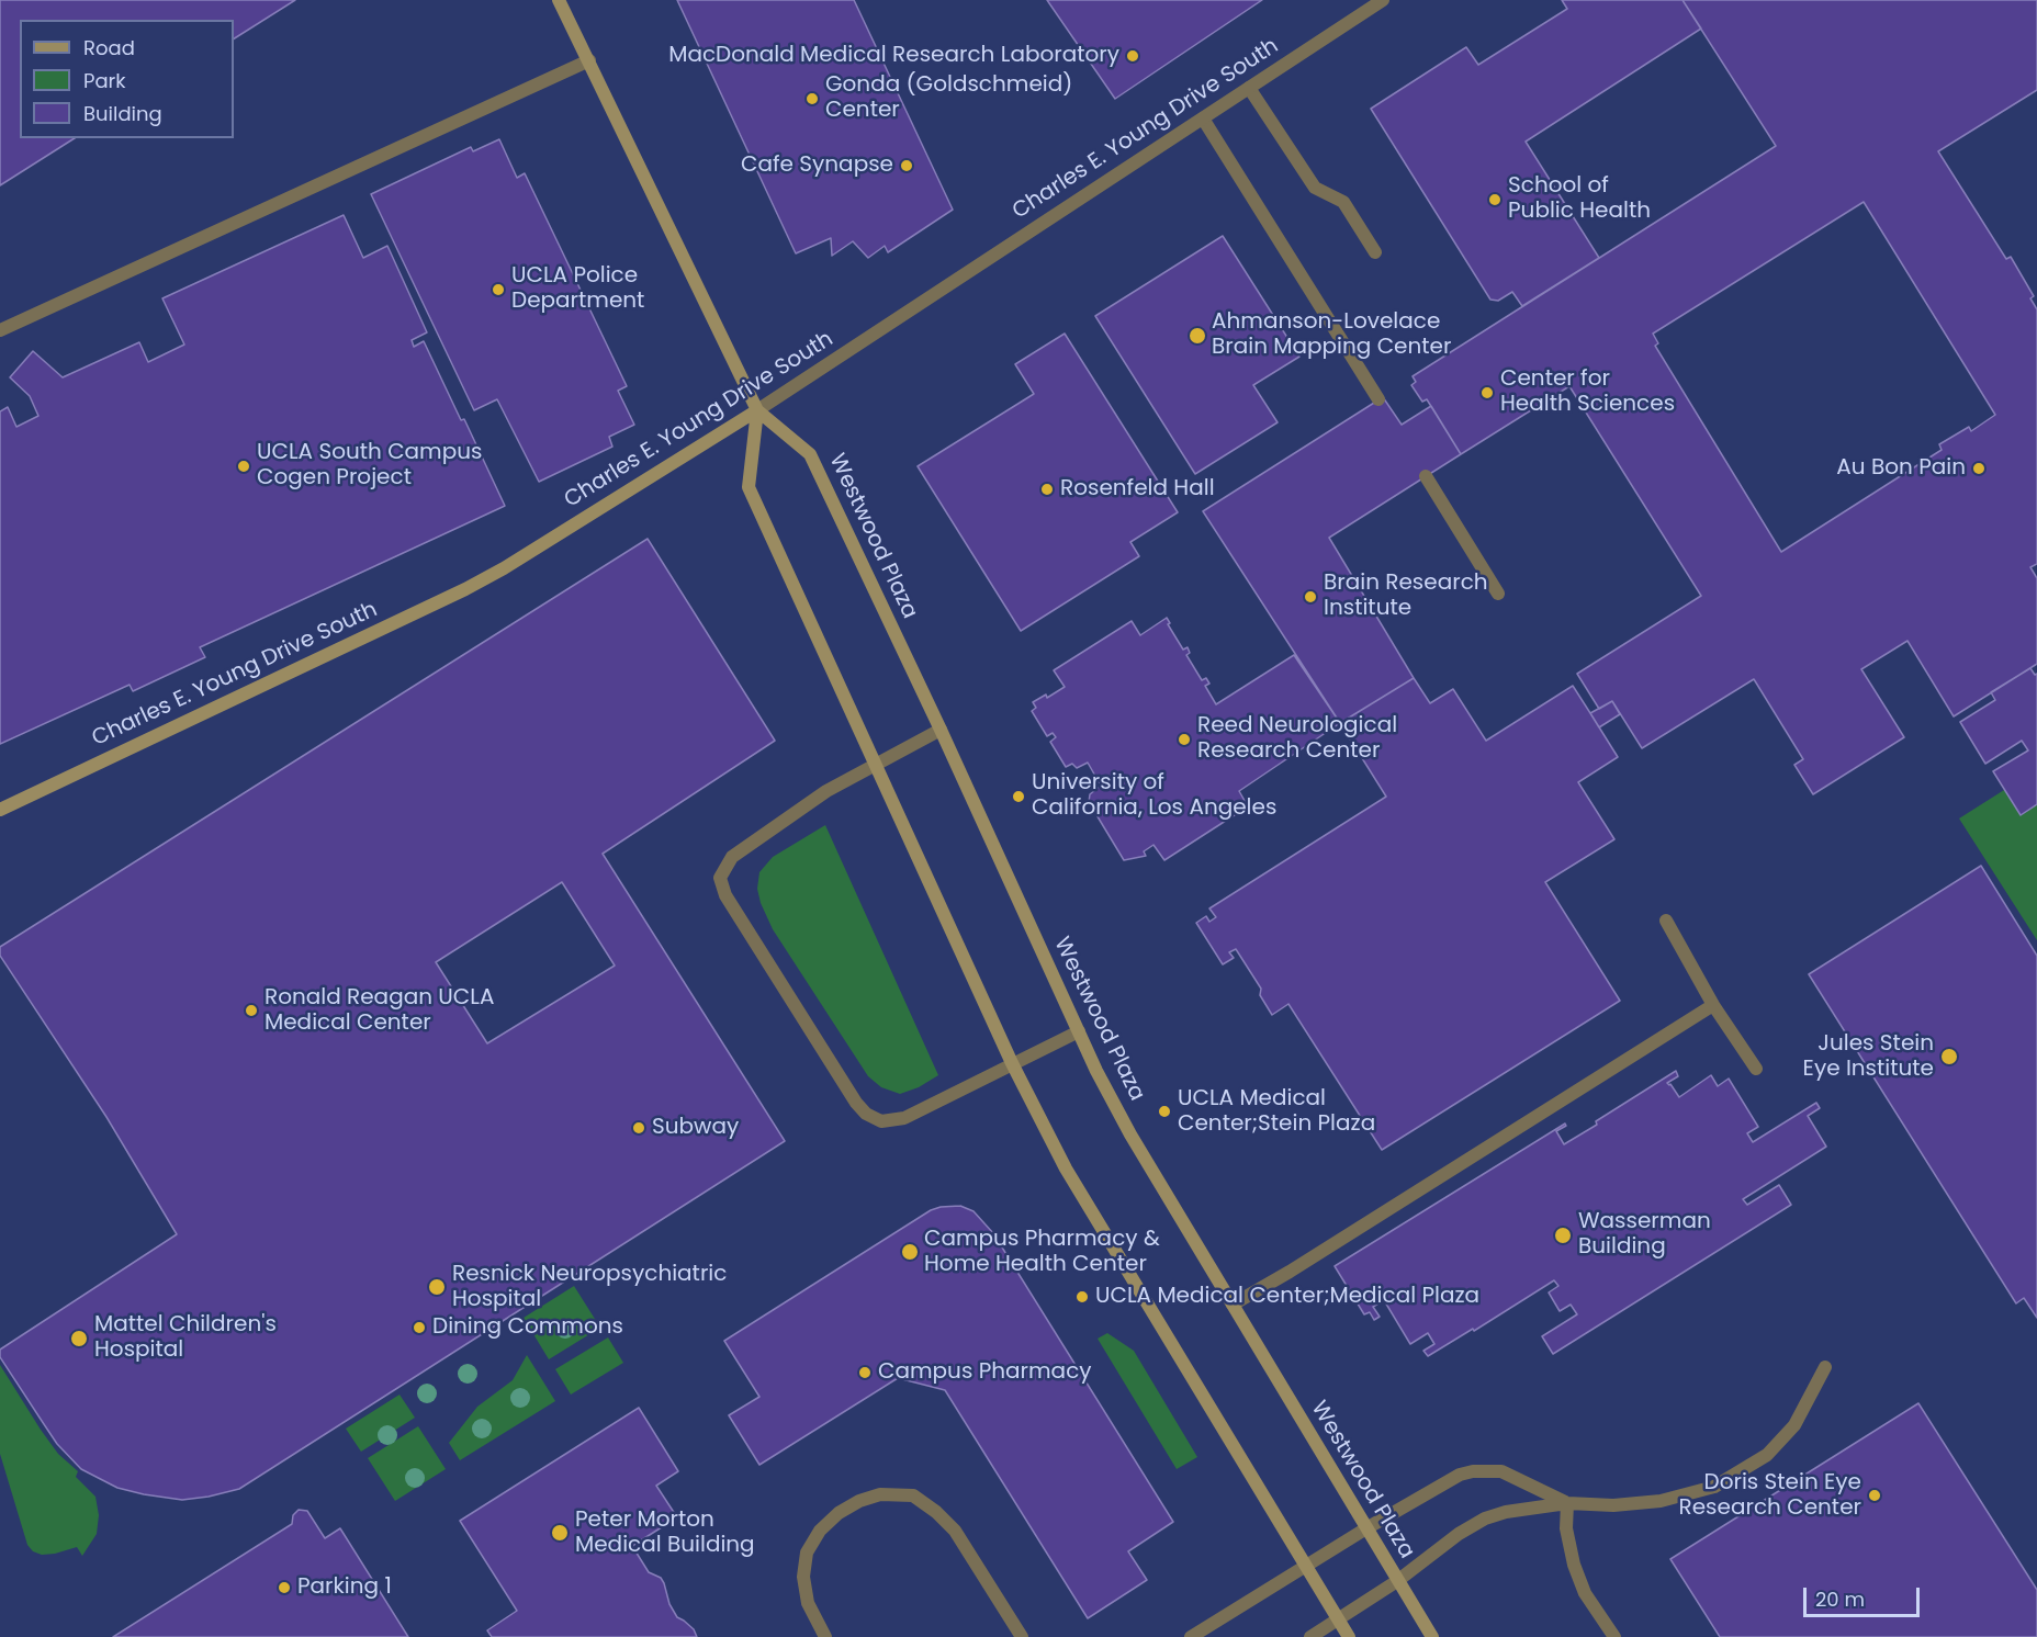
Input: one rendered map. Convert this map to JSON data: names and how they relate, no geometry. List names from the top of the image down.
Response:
{
  "streets": {
    "main road": ["Charles E. Young Drive South", "Westwood Plaza"]
  },
  "crossings": [
    ["Charles E. Young Drive South", "Westwood Plaza"]
  ],
  "places": [
    "MacDonald Medical Research Laboratory",
    "Gonda (Goldschmeid) Center",
    "Cafe Synapse",
    "School of Public Health",
    "UCLA Police Department",
    "Ahmanson-Lovelace Brain Mapping Center",
    "Center for Health Sciences",
    "UCLA South Campus Cogen Project",
    "Au Bon Pain",
    "Rosenfeld Hall",
    "Brain Research Institute",
    "Reed Neurological Research Center",
    "University of California, Los Angeles",
    "Ronald Reagan UCLA Medical Center",
    "Jules Stein Eye Institute",
    "UCLA Medical Center;Stein Plaza",
    "Subway",
    "Wasserman Building",
    "Campus Pharmacy & Home Health Center",
    "Resnick Neuropsychiatric Hospital",
    "UCLA Medical Center;Medical Plaza",
    "Dining Commons",
    "Mattel Children's Hospital",
    "Campus Pharmacy",
    "Doris Stein Eye Research Center",
    "Peter Morton Medical Building",
    "Parking 1"
  ],
  "legend": ["Road", "Park", "Building"],
  "scale_bar": "20 m"
}
